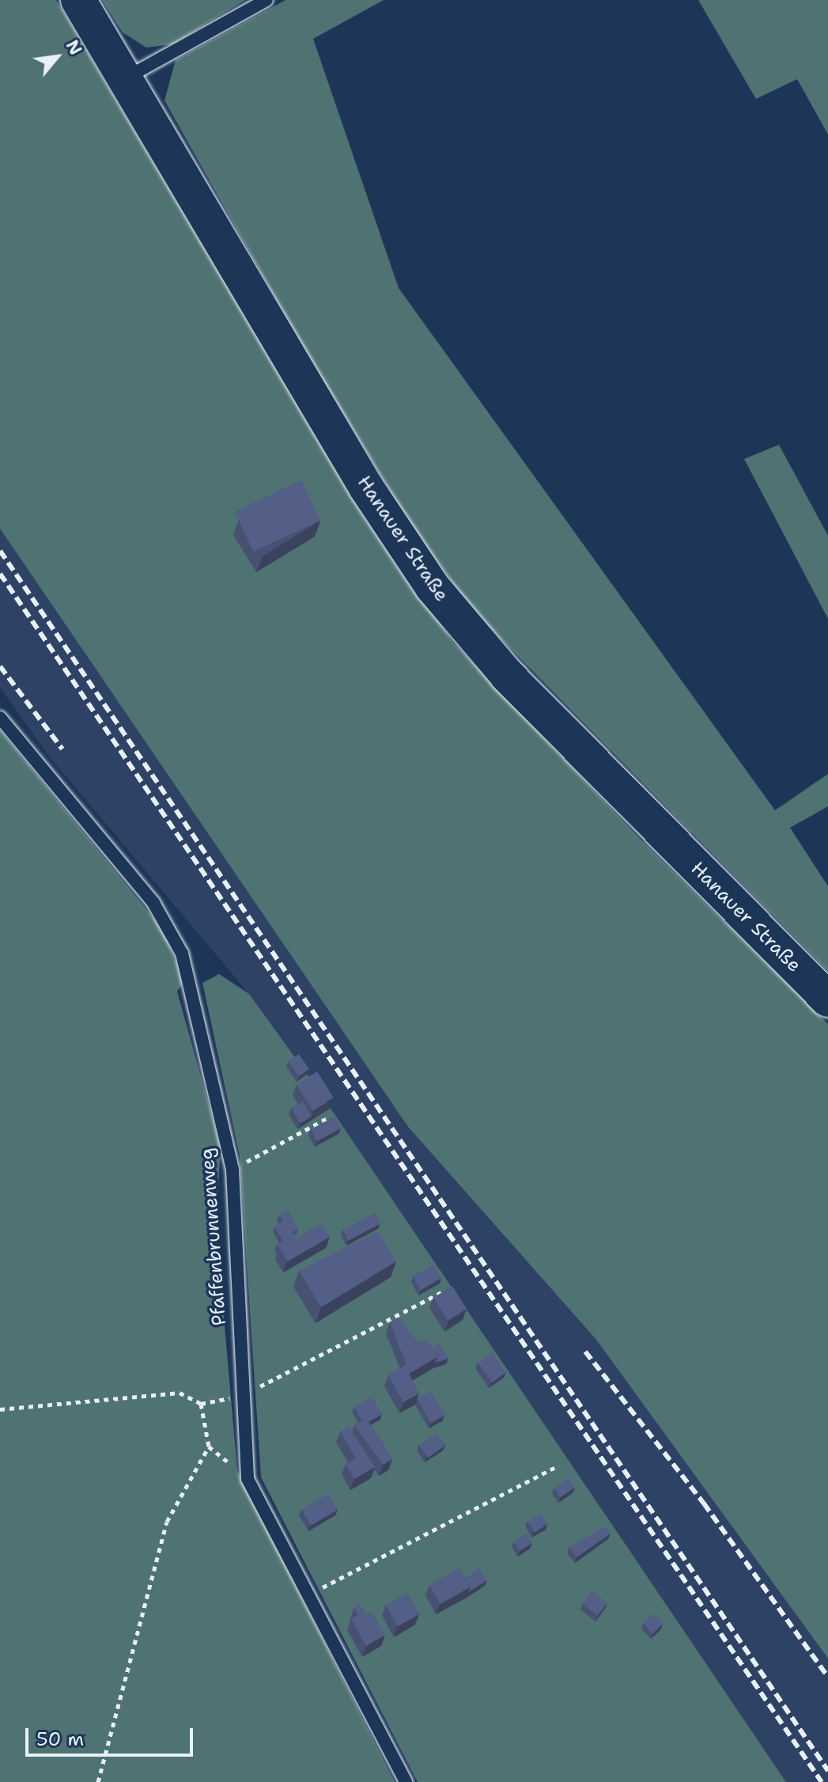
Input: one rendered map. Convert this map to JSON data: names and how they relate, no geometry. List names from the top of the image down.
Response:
{
  "streets": {
    "main road": ["Hanauer Straße"],
    "lane": ["Pfaffenbrunnenweg"]
  },
  "scale_bar": "50 m",
  "north": "top right"
}
